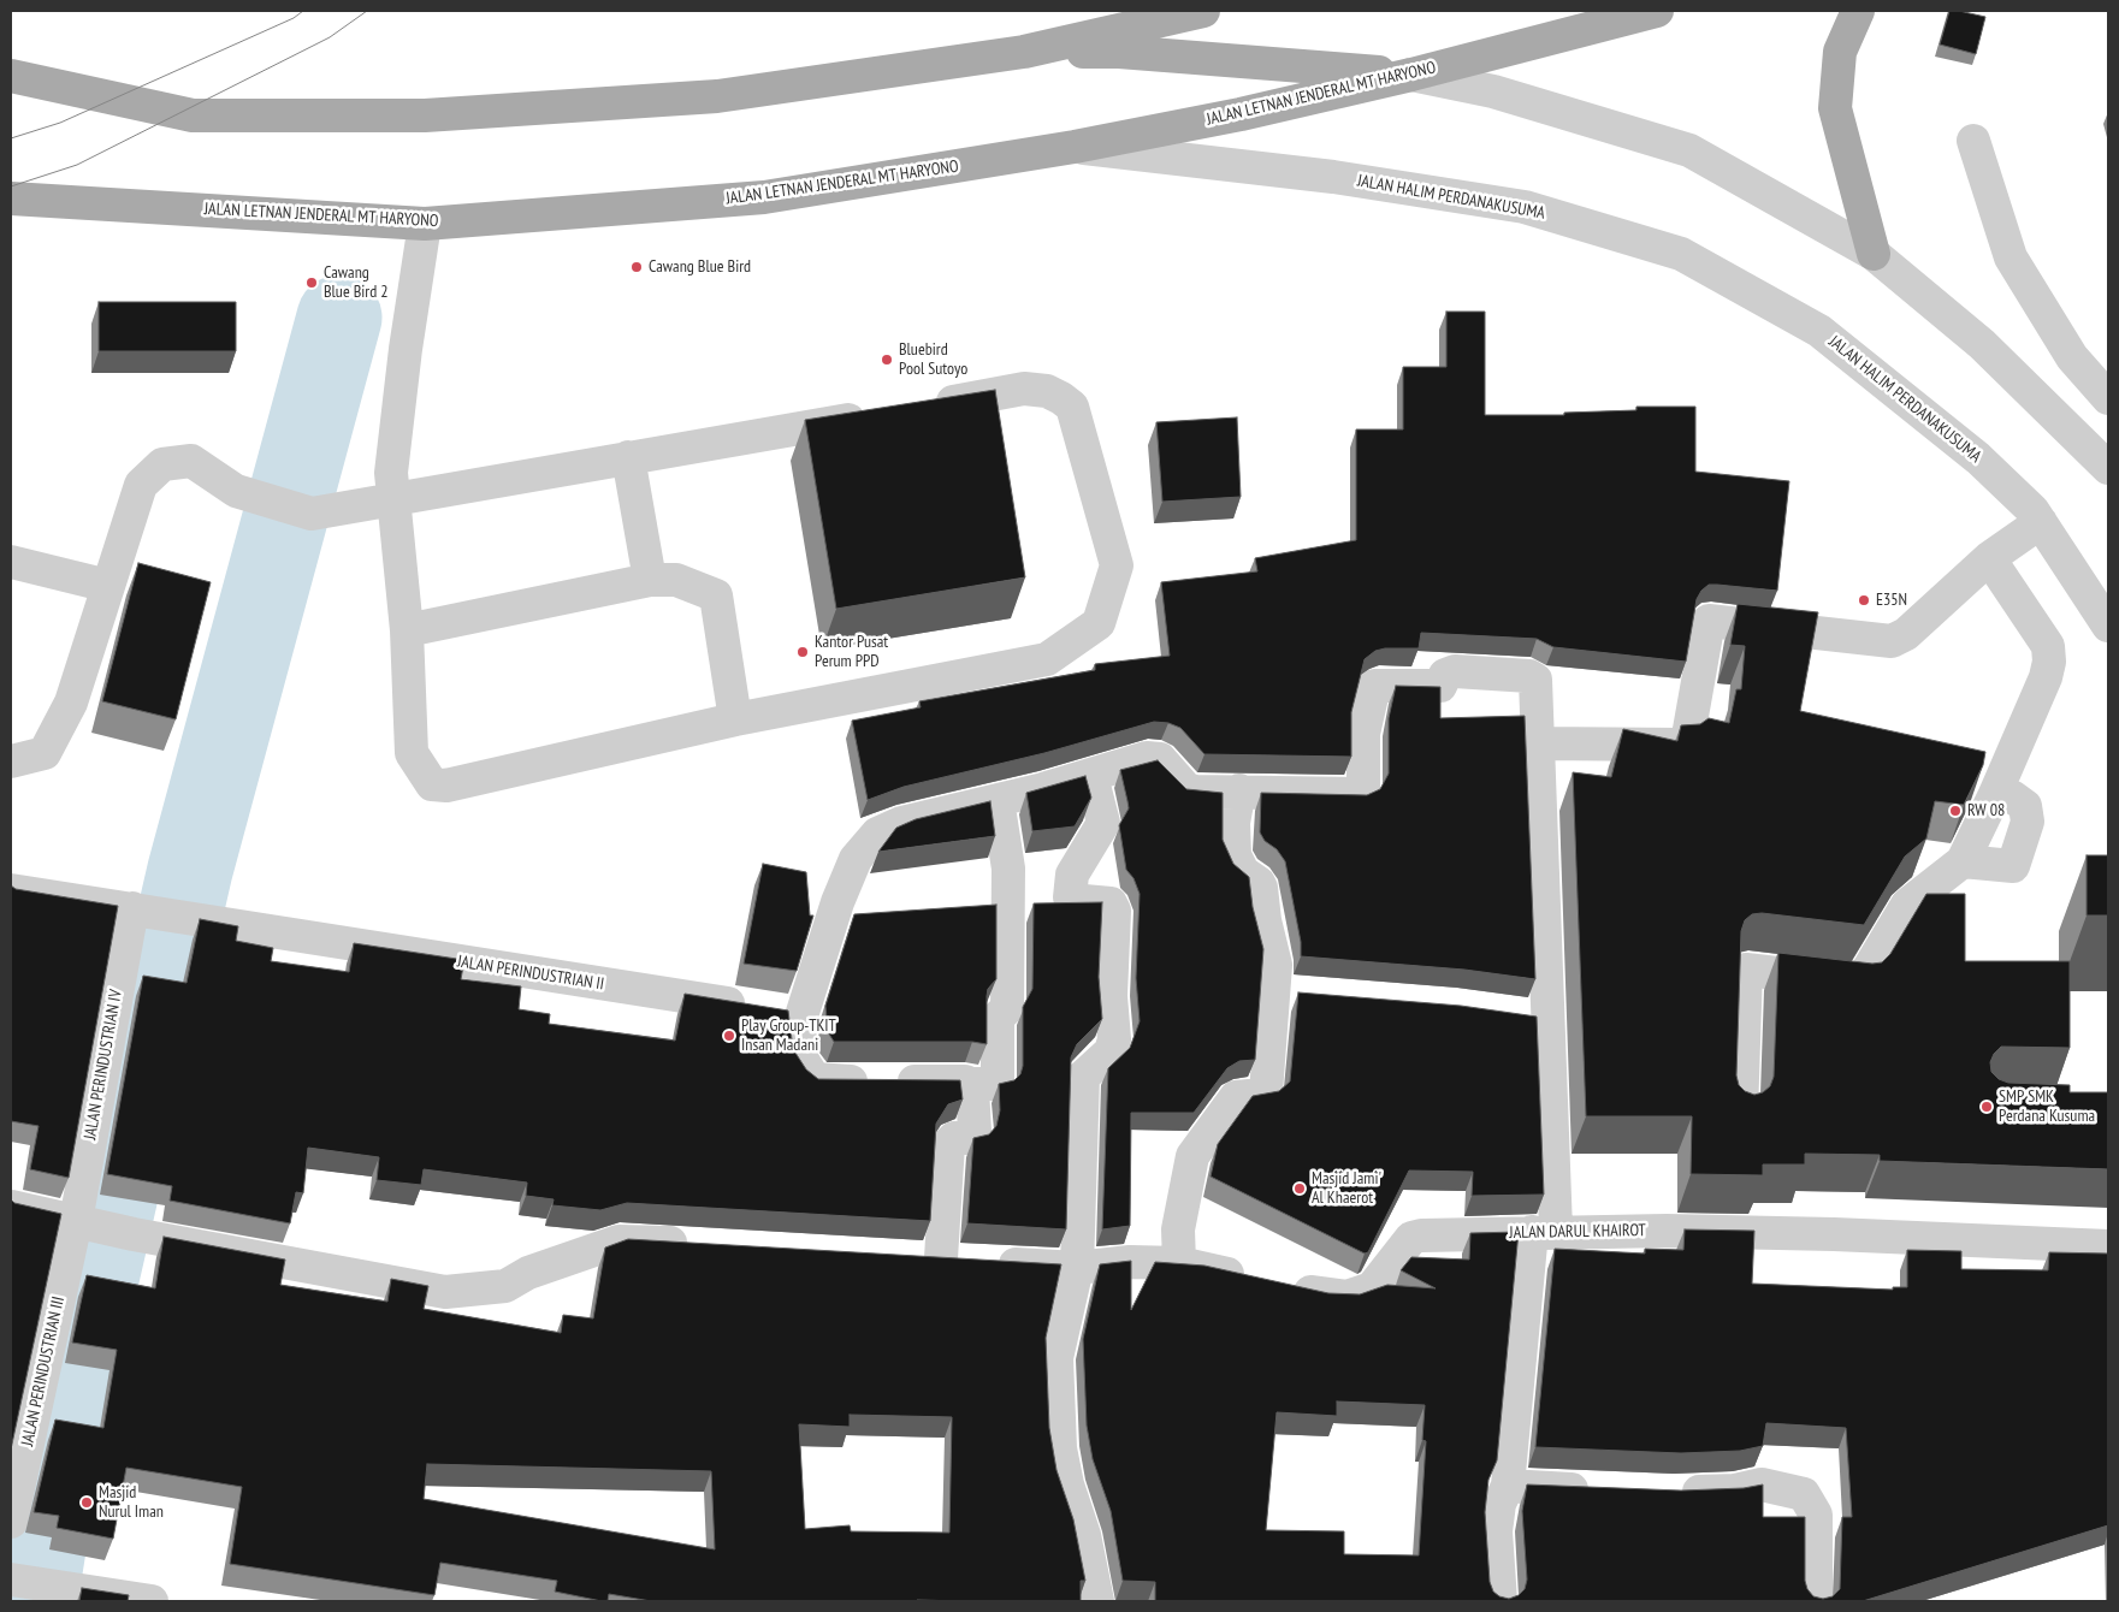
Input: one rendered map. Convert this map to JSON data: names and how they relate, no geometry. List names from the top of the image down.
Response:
{
  "streets": {
    "main road": ["JALAN LETNAN JENDERAL MT HARYONO"],
    "street": [
      "JALAN HALIM PERDANAKUSUMA",
      "JALAN PERINDUSTRIAN II",
      "JALAN PERINDUSTRIAN IV",
      "JALAN DARUL KHAIROT",
      "JALAN PERINDUSTRIAN III"
    ]
  },
  "crossings": [
    ["JALAN LETNAN JENDERAL MT HARYONO", "JALAN HALIM PERDANAKUSUMA"],
    ["JALAN PERINDUSTRIAN II", "JALAN PERINDUSTRIAN IV"],
    ["JALAN PERINDUSTRIAN IV", "JALAN PERINDUSTRIAN III"]
  ],
  "places": [
    "Cawang Blue Bird",
    "Cawang Blue Bird 2",
    "Bluebird Pool Sutoyo",
    "E35N",
    "Kantor Pusat Perum PPD",
    "RW 08",
    "Play Group-TKIT Insan Madani",
    "SMP SMK Perdana Kusuma",
    "Masjid Jami' Al Khaerot",
    "Masjid Nurul Iman"
  ]
}
